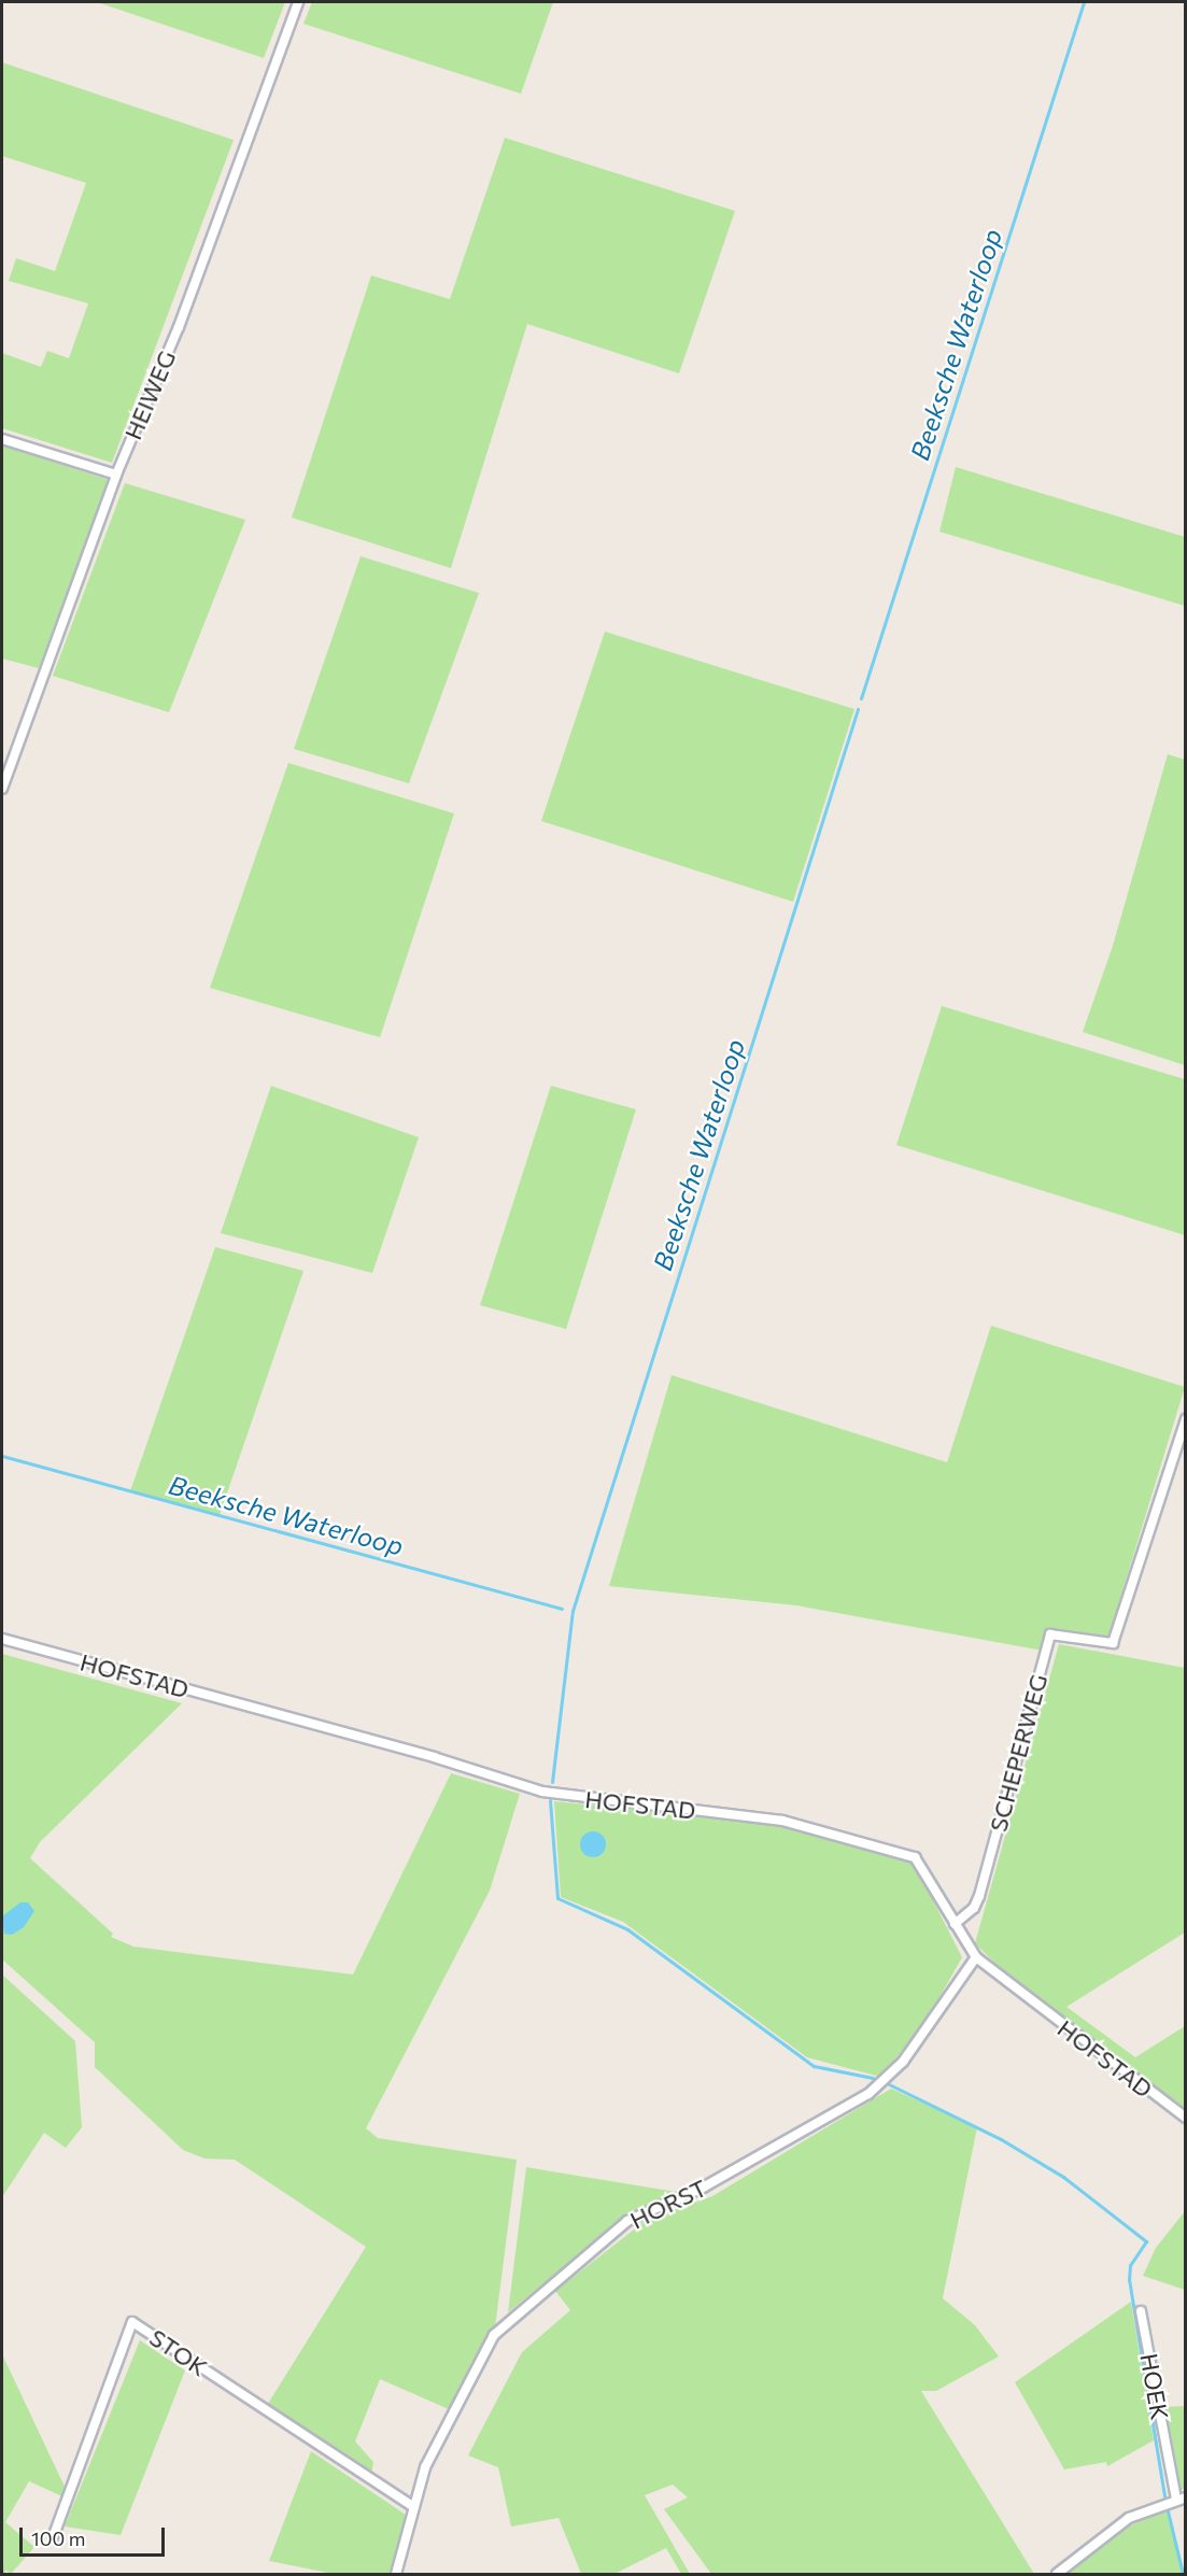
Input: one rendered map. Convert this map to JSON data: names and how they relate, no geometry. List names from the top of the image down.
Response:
{
  "streets": {
    "street": [
      "HEIWEG",
      "HOFSTAD",
      "SCHEPERWEG",
      "HORST",
      "STOK",
      "HOEK"
    ]
  },
  "crossings": [
    ["HOFSTAD", "SCHEPERWEG"],
    ["HOFSTAD", "HORST"],
    ["HORST", "STOK"]
  ],
  "water": ["Beeksche Waterloop"],
  "scale_bar": "100 m"
}
